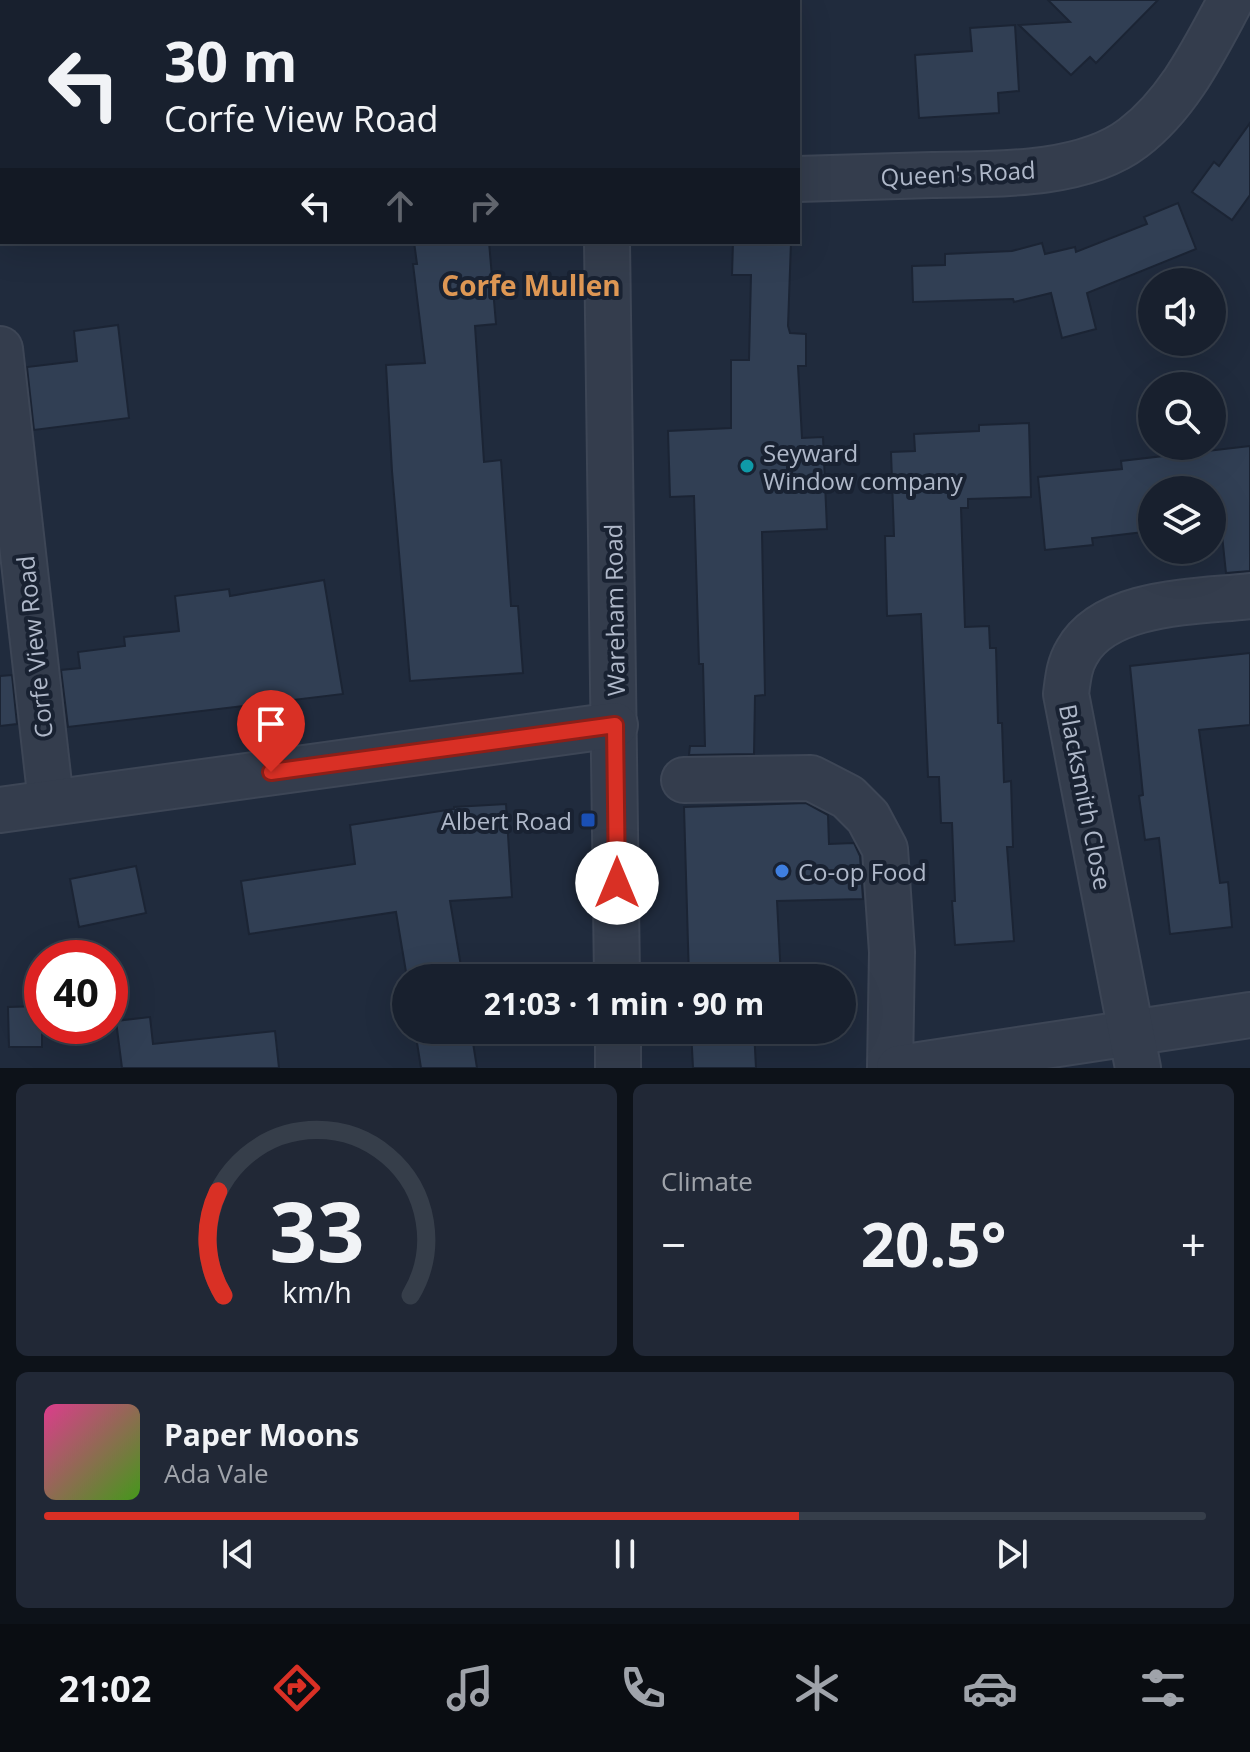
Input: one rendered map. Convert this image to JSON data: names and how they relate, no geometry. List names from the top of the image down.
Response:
{
  "streets": {
    "street": [
      "Queen's Road",
      "Wareham Road",
      "Corfe View Road",
      "Blacksmith Close"
    ]
  },
  "districts": ["Corfe Mullen"],
  "places": {
    "other": ["Seyward Window company", "Co-op Food"],
    "transit": ["Albert Road"]
  },
  "page": {
    "turn": ["30 m", "Corfe View Road"],
    "limit": "40",
    "trip": "21:03 · 1 min · 90 m",
    "tile": "Climate",
    "heat": ["−", "20.5°", "+"],
    "song": ["Paper Moons", "Ada Vale"],
    "tabs": "21:02",
    "gauge": ["33", "km/h"]
  }
}
